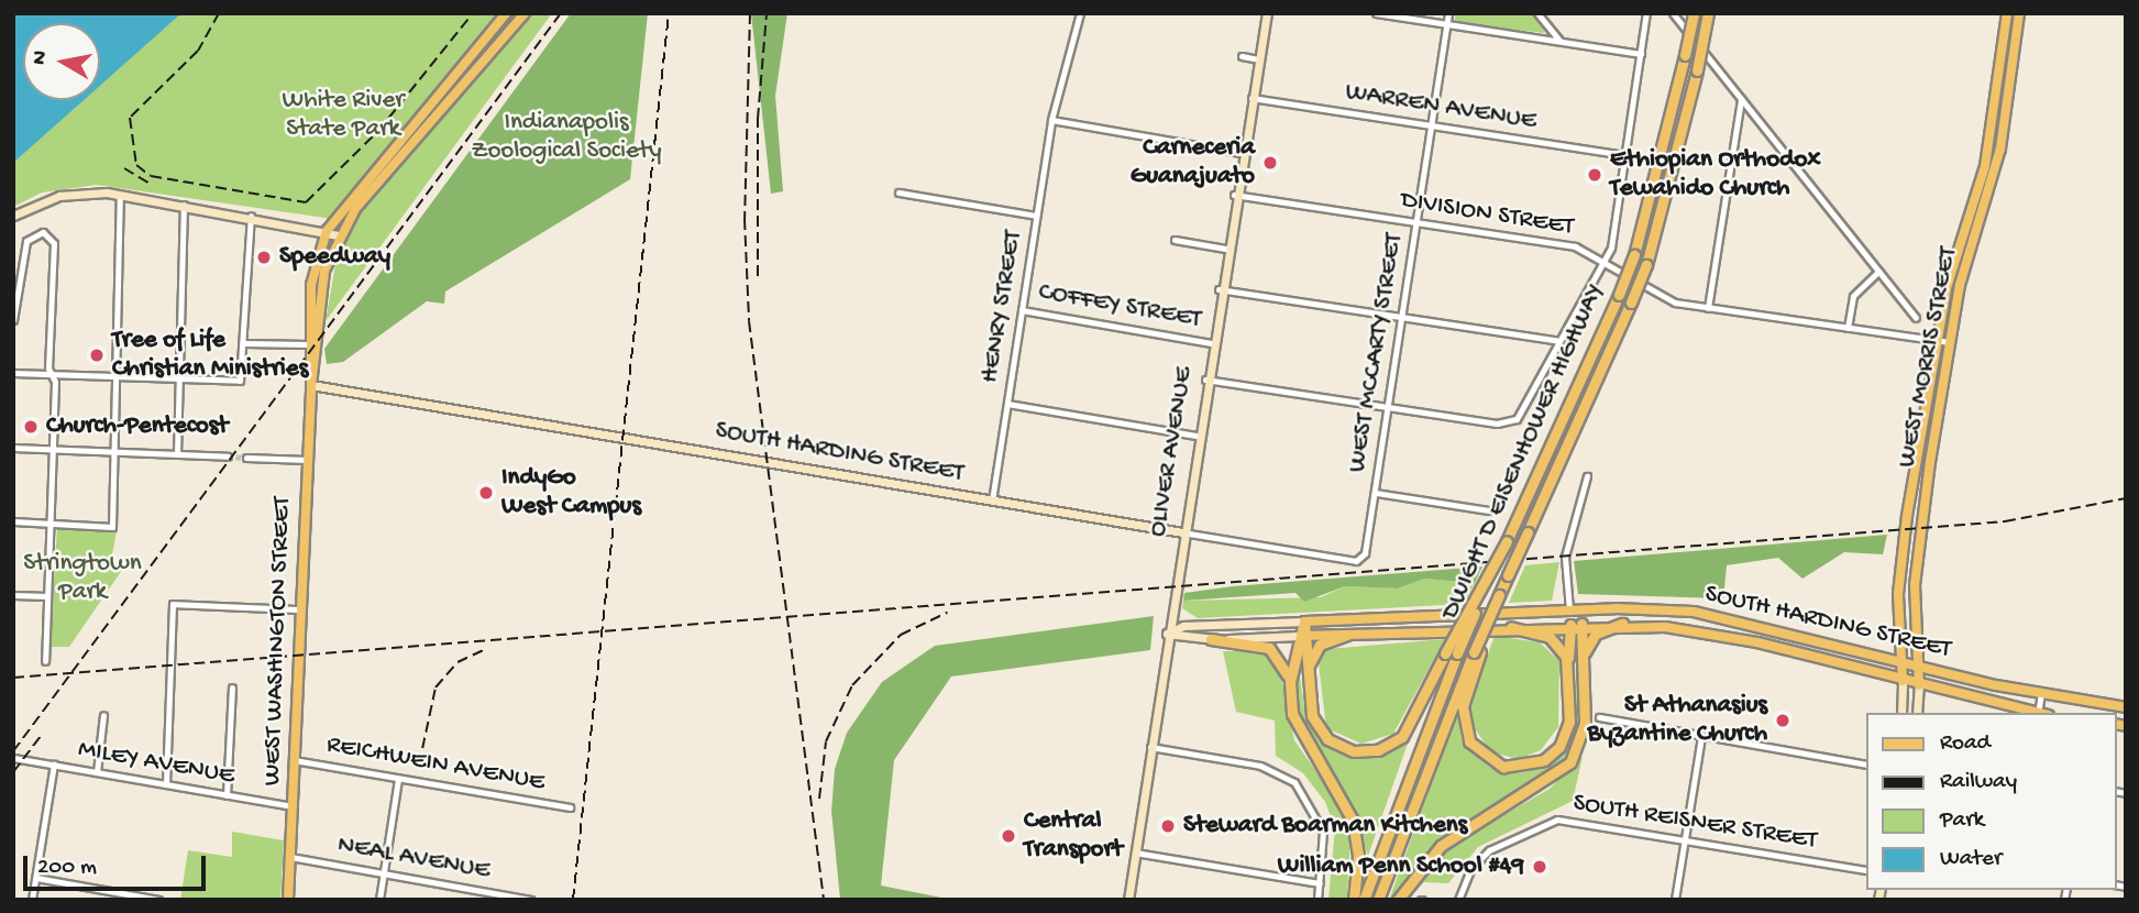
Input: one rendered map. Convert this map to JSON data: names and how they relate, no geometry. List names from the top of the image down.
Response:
{
  "streets": {
    "highway": ["DWIGHT D EISENHOWER HIGHWAY"],
    "main road": ["WEST MORRIS STREET", "SOUTH HARDING STREET", "WEST WASHINGTON STREET"],
    "street": [
      "WARREN AVENUE",
      "DIVISION STREET",
      "HENRY STREET",
      "COFFEY STREET",
      "WEST MCCARTY STREET",
      "OLIVER AVENUE",
      "MILEY AVENUE",
      "REICHWEIN AVENUE",
      "SOUTH REISNER STREET",
      "NEAL AVENUE"
    ]
  },
  "crossings": [
    ["WARREN AVENUE", "WEST MCCARTY STREET"],
    ["WARREN AVENUE", "OLIVER AVENUE"],
    ["DIVISION STREET", "WEST MCCARTY STREET"],
    ["DIVISION STREET", "WEST MORRIS STREET"],
    ["DIVISION STREET", "OLIVER AVENUE"],
    ["HENRY STREET", "COFFEY STREET"],
    ["HENRY STREET", "SOUTH HARDING STREET"],
    ["COFFEY STREET", "OLIVER AVENUE"],
    ["WEST MCCARTY STREET", "SOUTH HARDING STREET"],
    ["WEST MORRIS STREET", "SOUTH HARDING STREET"],
    ["OLIVER AVENUE", "SOUTH HARDING STREET"],
    ["SOUTH HARDING STREET", "WEST WASHINGTON STREET"],
    ["WEST WASHINGTON STREET", "MILEY AVENUE"],
    ["WEST WASHINGTON STREET", "REICHWEIN AVENUE"],
    ["WEST WASHINGTON STREET", "NEAL AVENUE"]
  ],
  "parks": ["White River State Park", "Indianapolis Zoological Society", "Stringtown Park"],
  "places": [
    "Carneceria Guanajuato",
    "Ethiopian Orthodox Tewahido Church",
    "Speedway",
    "Tree of Life Christian Ministries",
    "Church-Pentecost",
    "IndyGo West Campus",
    "St Athanasius Byzantine Church",
    "Steward Boarman Kitchens",
    "Central Transport",
    "William Penn School #49"
  ],
  "legend": [
    "Road",
    "Railway",
    "Park",
    "Water"
  ],
  "scale_bar": "200 m",
  "north": "left"
}
